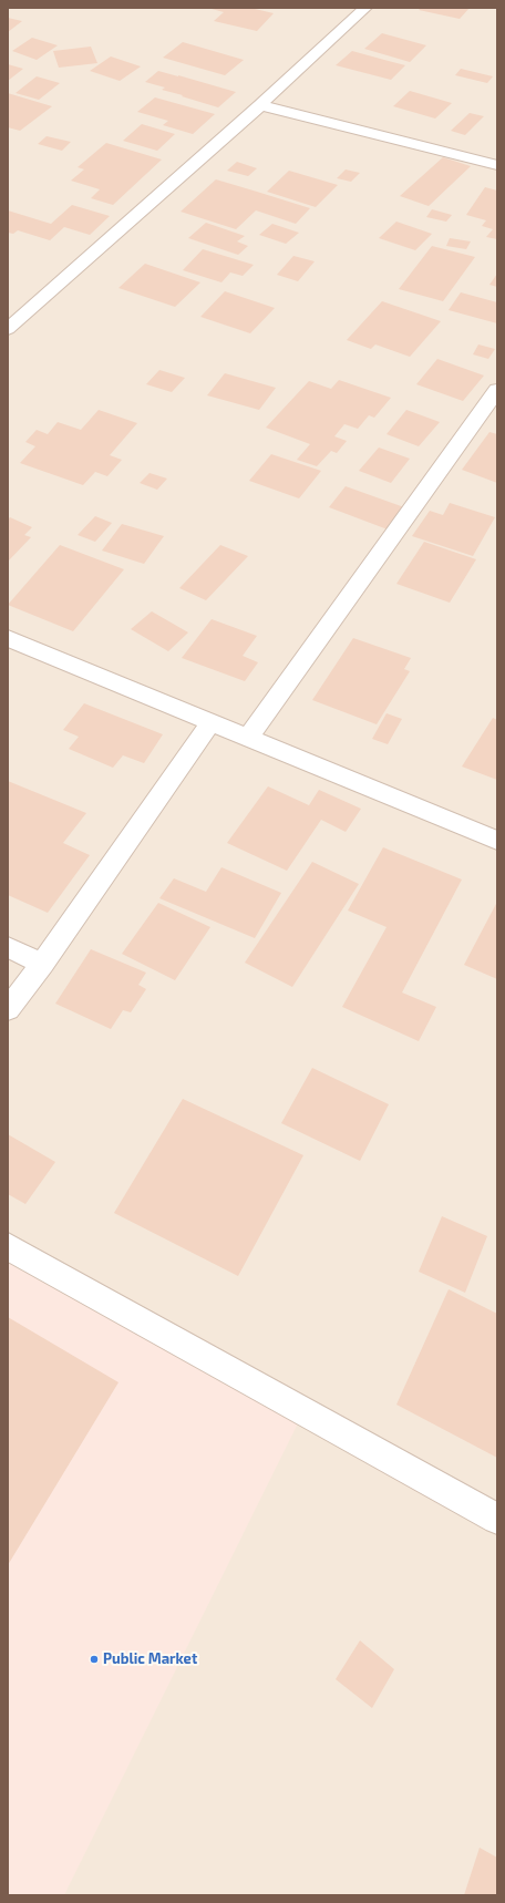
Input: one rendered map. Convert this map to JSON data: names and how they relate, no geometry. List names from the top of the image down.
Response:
{
  "places": ["Public Market"]
}
